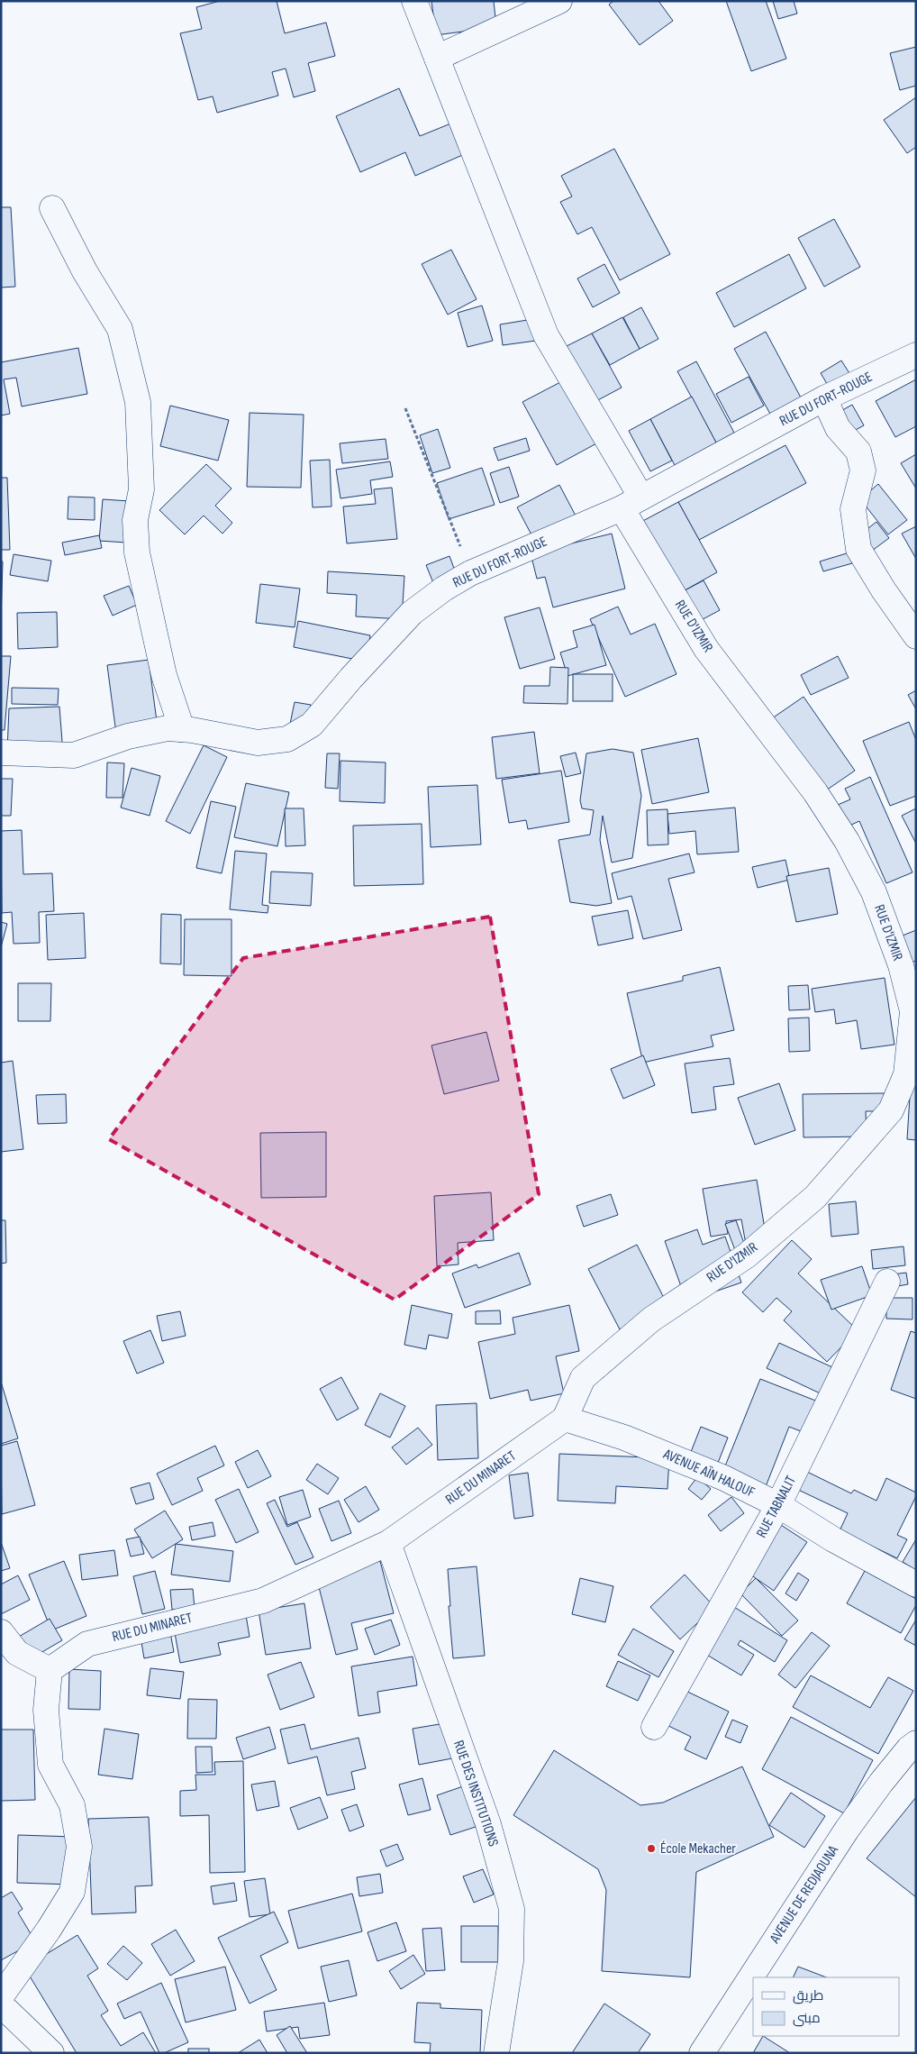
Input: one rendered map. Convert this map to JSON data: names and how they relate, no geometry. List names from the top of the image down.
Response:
{
  "streets": {
    "street": [
      "RUE DU FORT-ROUGE",
      "RUE D'IZMIR",
      "AVENUE AÏN HALOUF",
      "RUE DU MINARET",
      "RUE TABNALIT",
      "RUE DES INSTITUTIONS",
      "AVENUE DE REDJAOUNA"
    ]
  },
  "crossings": [
    ["RUE DU FORT-ROUGE", "RUE D'IZMIR"],
    ["RUE D'IZMIR", "AVENUE AÏN HALOUF"],
    ["RUE D'IZMIR", "RUE DU MINARET"],
    ["AVENUE AÏN HALOUF", "RUE DU MINARET"],
    ["AVENUE AÏN HALOUF", "RUE TABNALIT"],
    ["RUE DU MINARET", "RUE DES INSTITUTIONS"]
  ],
  "places": ["École Mekacher"],
  "legend": ["طريق", "مبنى"]
}
